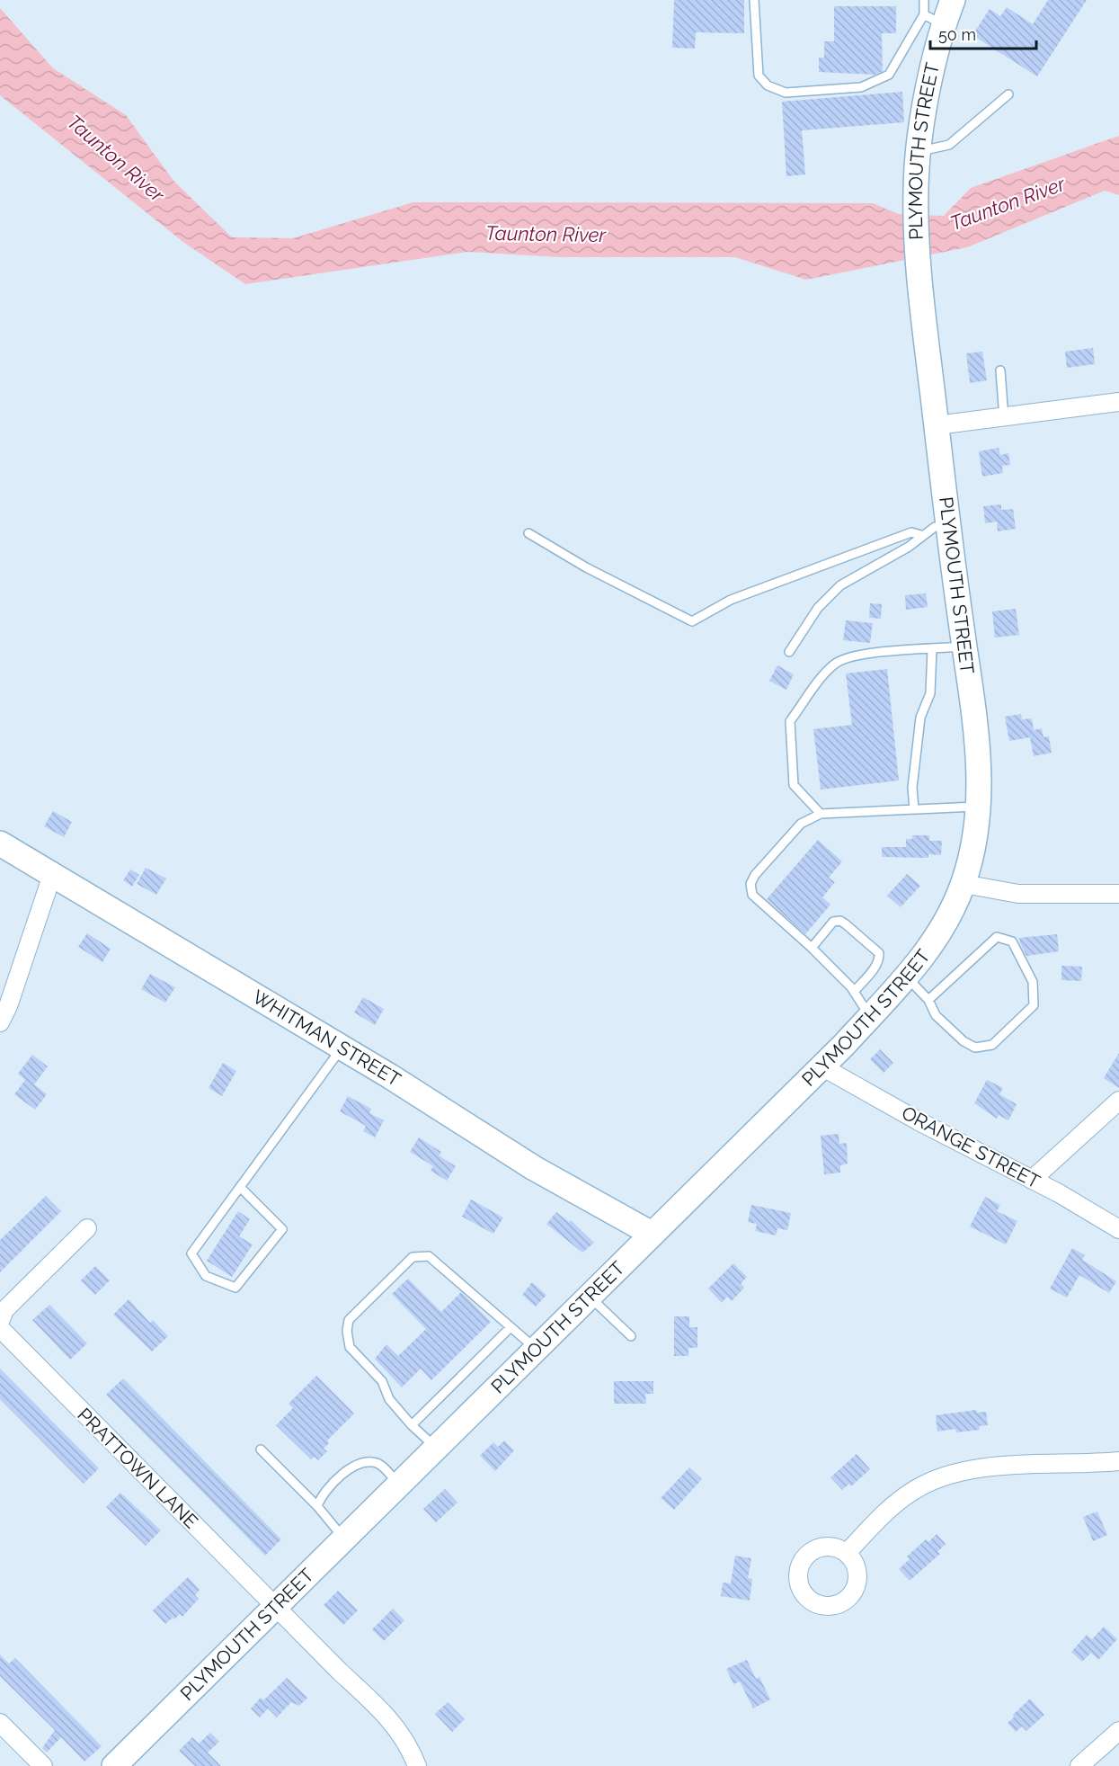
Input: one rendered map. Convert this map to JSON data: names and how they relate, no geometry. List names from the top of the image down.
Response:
{
  "streets": {
    "main road": ["PLYMOUTH STREET", "WHITMAN STREET"],
    "street": ["ORANGE STREET", "PRATTOWN LANE"]
  },
  "crossings": [
    ["PLYMOUTH STREET", "WHITMAN STREET"],
    ["PLYMOUTH STREET", "ORANGE STREET"],
    ["PLYMOUTH STREET", "PRATTOWN LANE"]
  ],
  "water": ["Taunton River"],
  "scale_bar": "50 m"
}
